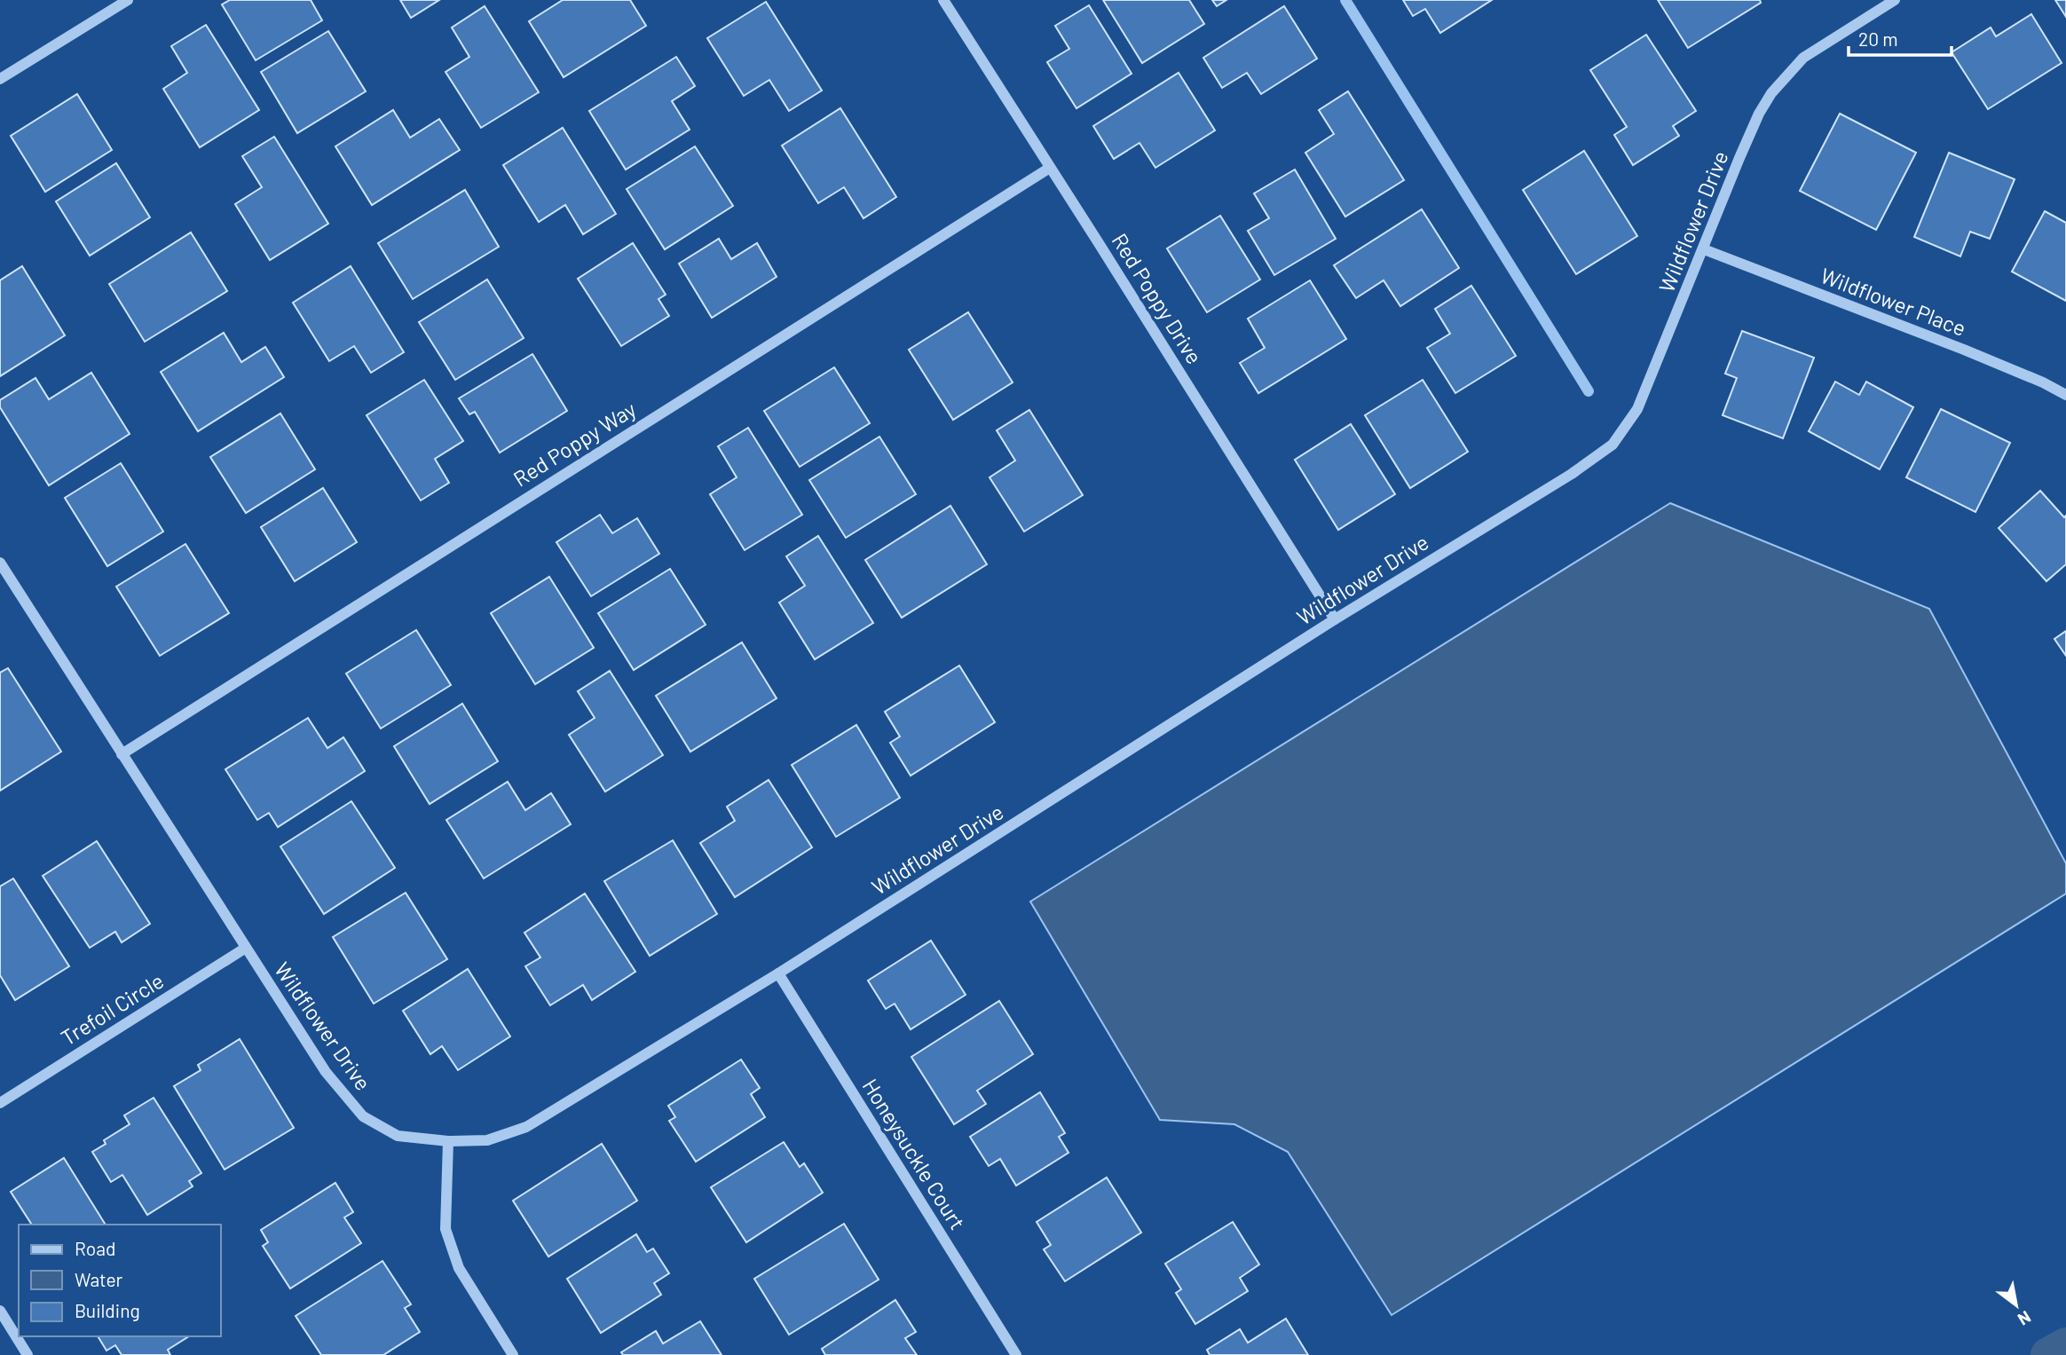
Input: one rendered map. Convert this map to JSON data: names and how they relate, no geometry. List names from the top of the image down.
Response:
{
  "streets": {
    "street": [
      "Wildflower Drive",
      "Red Poppy Drive",
      "Wildflower Place",
      "Red Poppy Way",
      "Trefoil Circle",
      "Honeysuckle Court"
    ]
  },
  "crossings": [
    ["Wildflower Drive", "Red Poppy Drive"],
    ["Wildflower Drive", "Wildflower Place"],
    ["Wildflower Drive", "Red Poppy Way"],
    ["Wildflower Drive", "Trefoil Circle"],
    ["Wildflower Drive", "Honeysuckle Court"],
    ["Red Poppy Drive", "Red Poppy Way"]
  ],
  "legend": ["Road", "Water", "Building"],
  "scale_bar": "20 m",
  "north": "bottom right"
}
